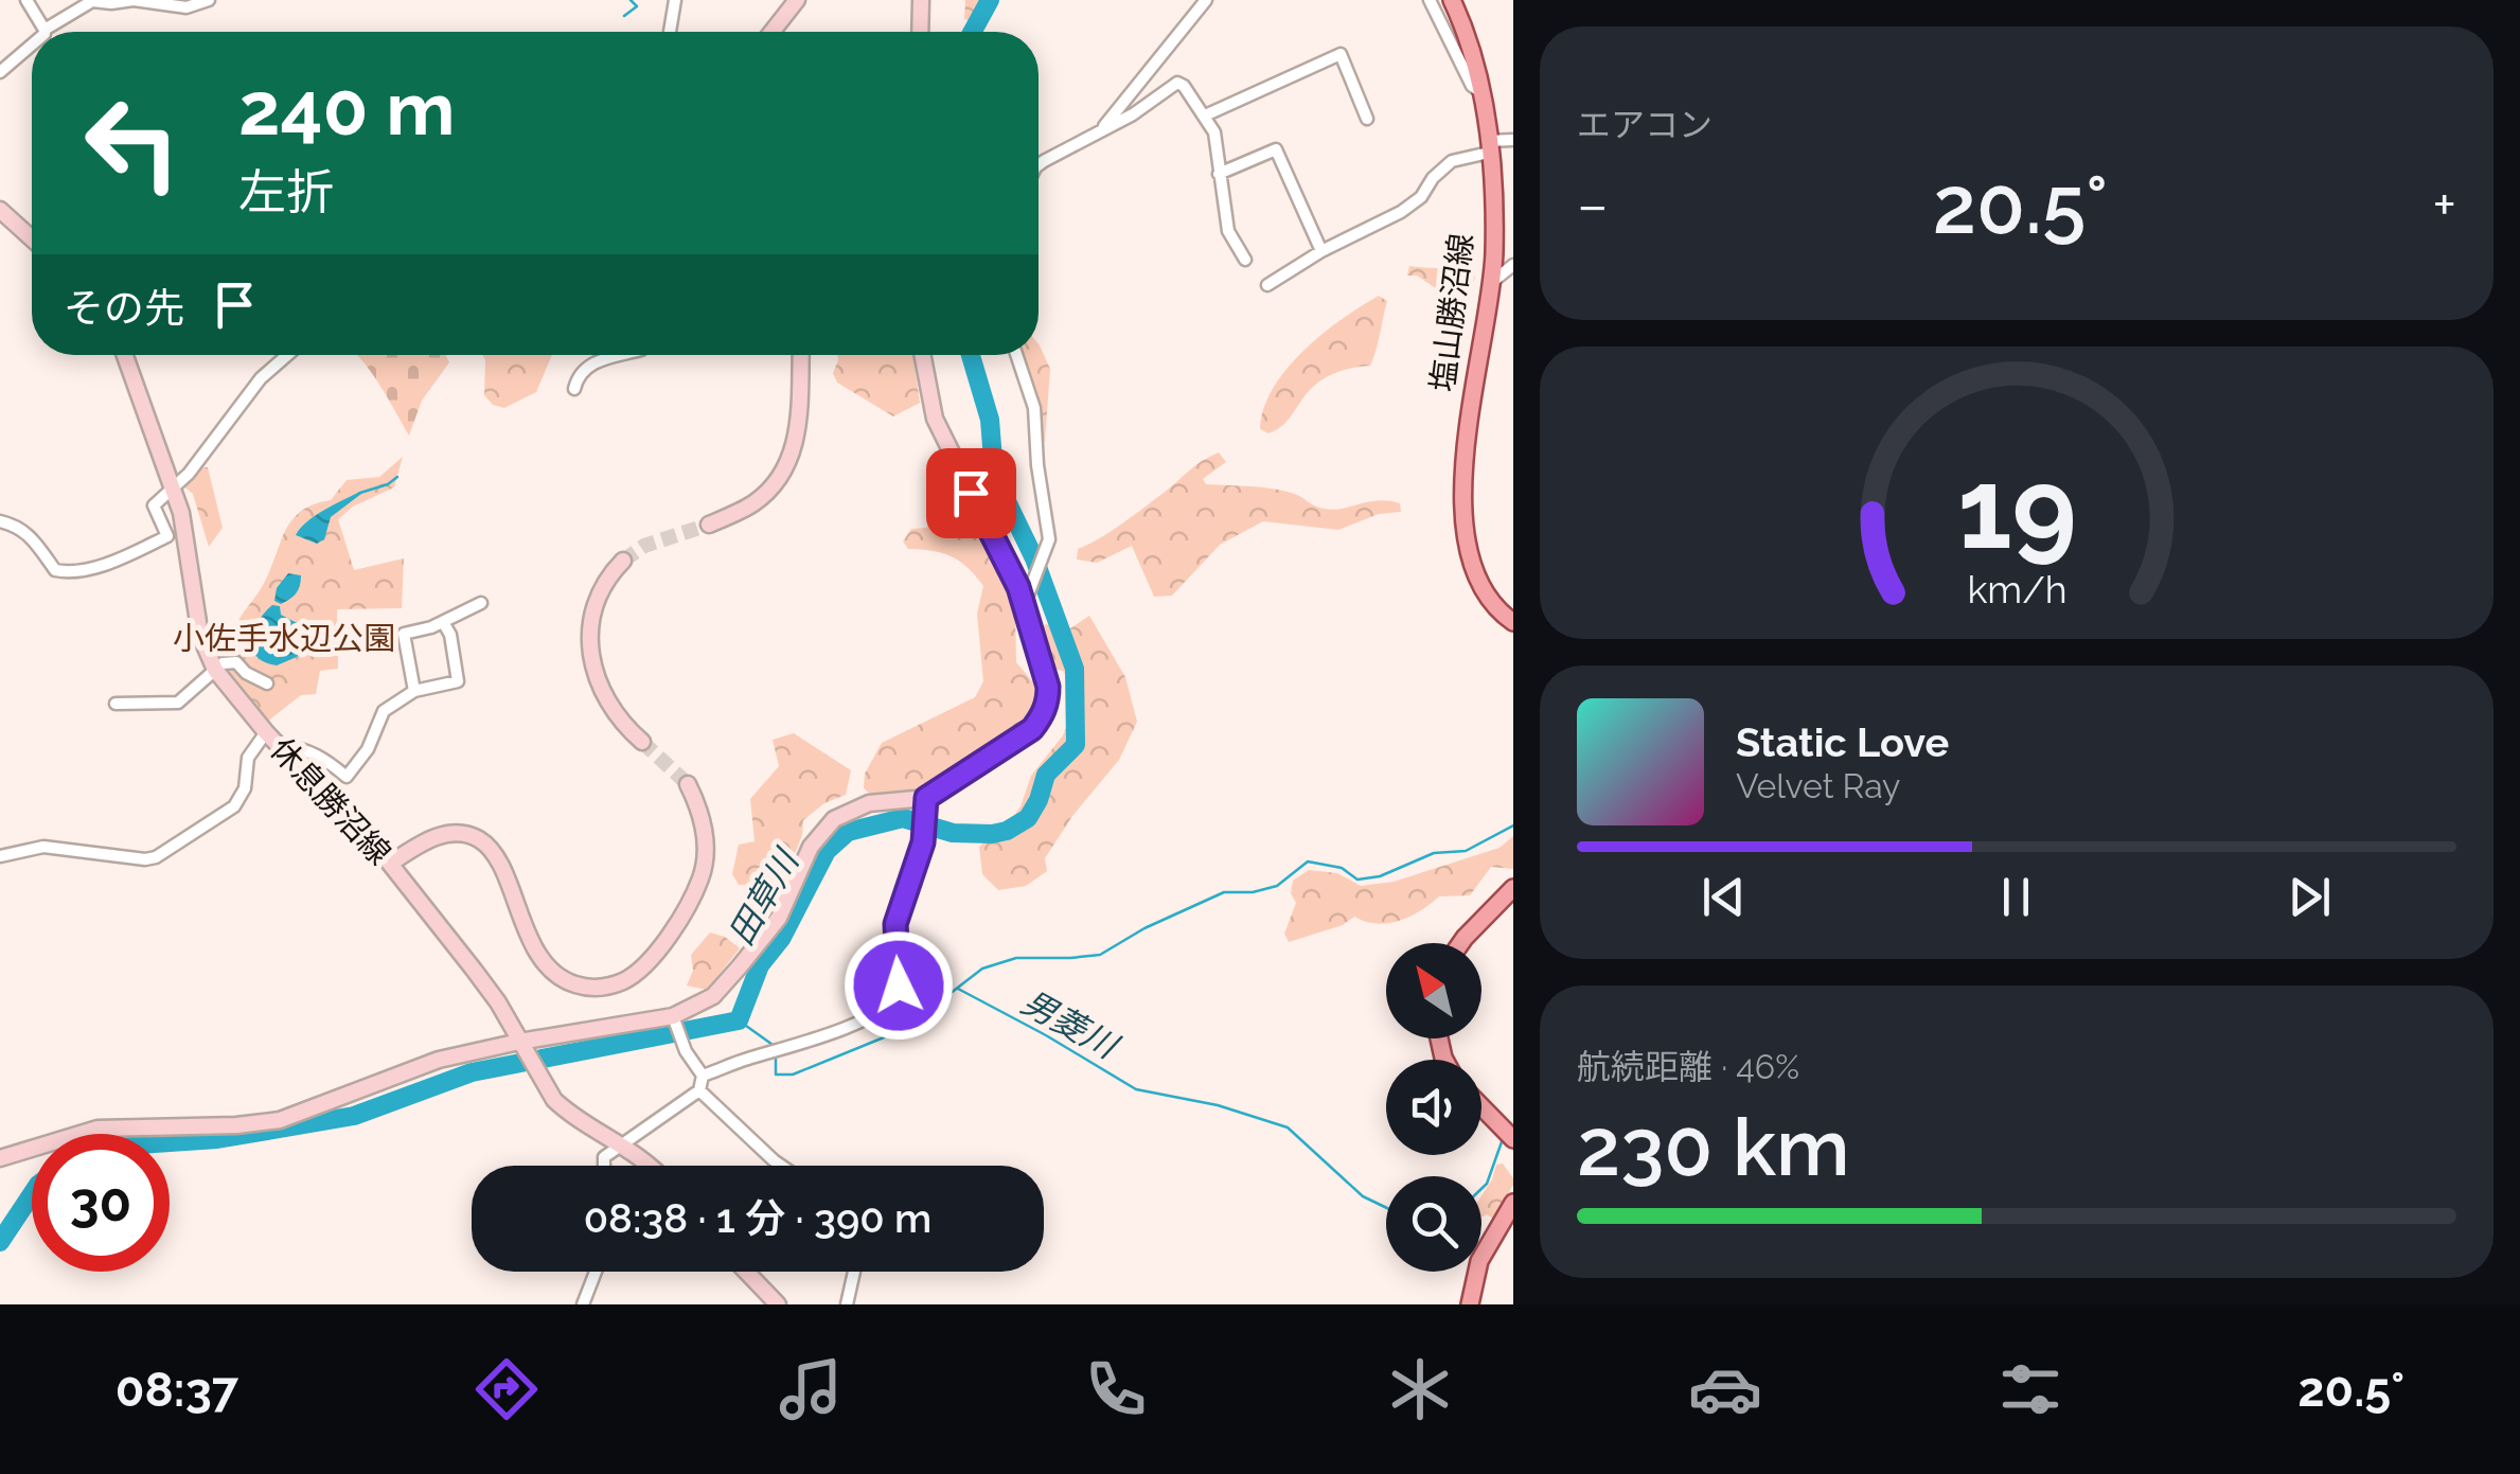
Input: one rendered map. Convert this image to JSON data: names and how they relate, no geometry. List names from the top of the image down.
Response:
{
  "streets": {
    "main road": ["塩山勝沼線"],
    "street": ["休息勝沼線"]
  },
  "water": ["田草川", "男菱川"],
  "parks": ["小佐手水辺公園"],
  "north": "top left",
  "page": {
    "tile": [
      "エアコン",
      ["航続距離 · 46%", "230 km"]
    ],
    "turn": ["240 m", "左折"],
    "heat": ["−", "20.5°", "+"],
    "then": "その先",
    "song": ["Static Love", "Velvet Ray"],
    "limit": "30",
    "trip": "08:38 · 1 分 · 390 m",
    "tabs": ["08:37", "20.5°"],
    "gauge": ["19", "km/h"]
  }
}
